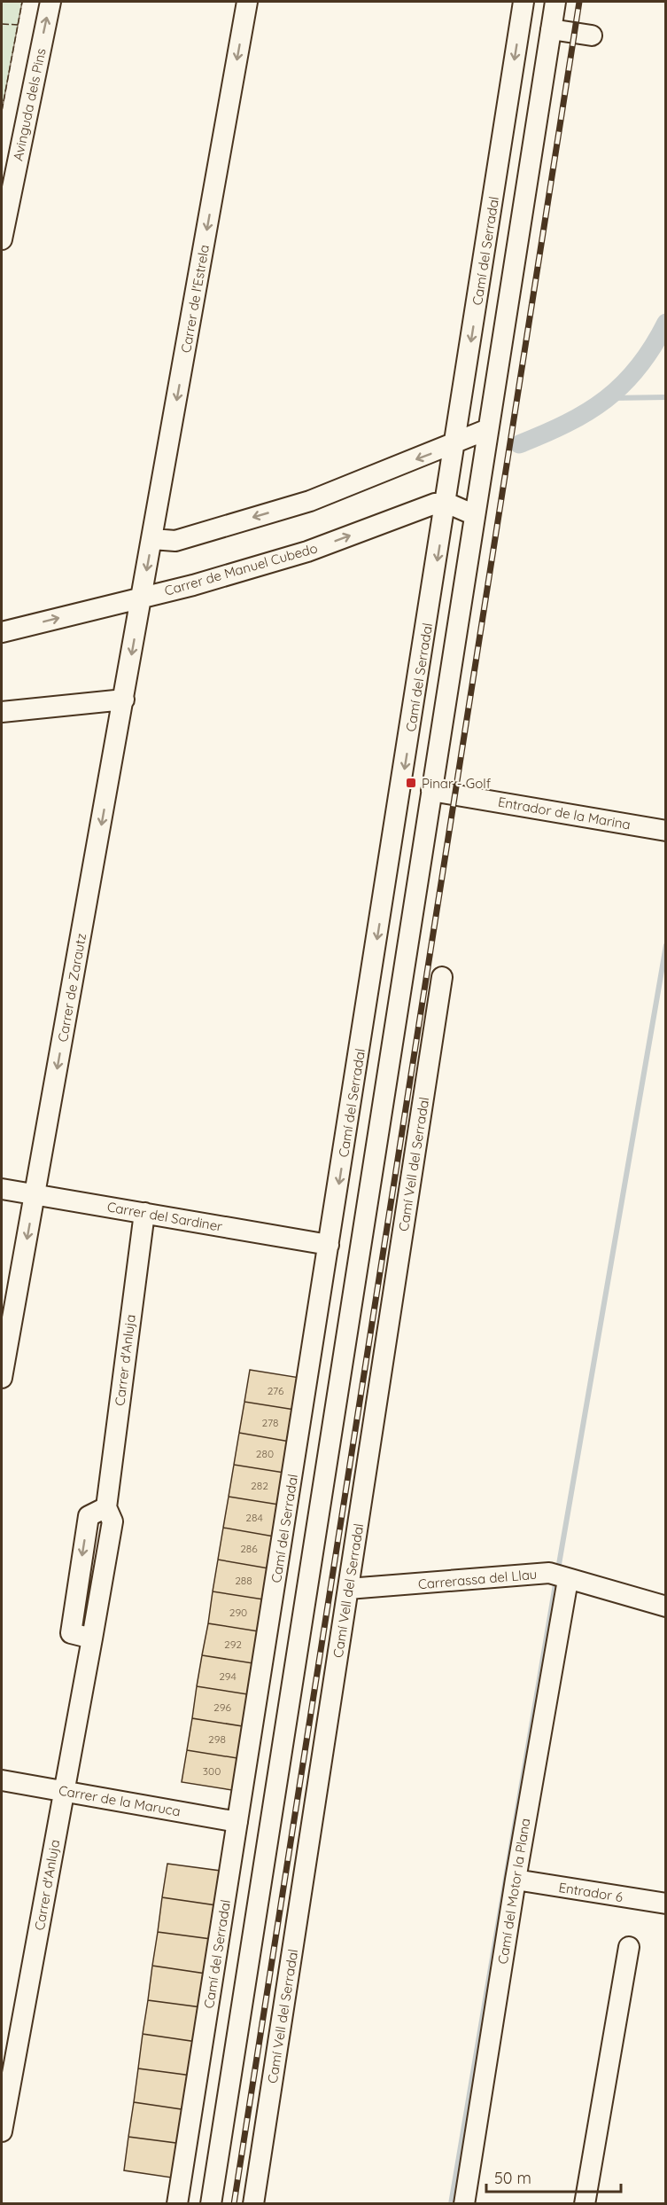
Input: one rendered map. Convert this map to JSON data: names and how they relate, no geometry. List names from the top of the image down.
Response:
{
  "streets": {
    "street": [
      "Avinguda dels Pins",
      "Camí del Serradal",
      "Carrer de l'Estrela",
      "Carrer de Manuel Cubedo",
      "Entrador de la Marina",
      "Carrer de Zarautz",
      "Camí Vell del Serradal",
      "Carrer del Sardiner",
      "Carrer d'Anluja",
      "Carrerassa del Llau",
      "Carrer de la Maruca",
      "Camí del Motor la Plana",
      "Entrador 6"
    ]
  },
  "crossings": [
    ["Camí del Serradal", "Carrer de Manuel Cubedo"],
    ["Camí del Serradal", "Carrer del Sardiner"],
    ["Camí del Serradal", "Carrer de la Maruca"],
    ["Carrer de l'Estrela", "Carrer de Manuel Cubedo"],
    ["Carrer de l'Estrela", "Carrer de Zarautz"],
    ["Carrer de Manuel Cubedo", "Carrer de Zarautz"],
    ["Carrer de Zarautz", "Carrer del Sardiner"],
    ["Camí Vell del Serradal", "Carrerassa del Llau"],
    ["Carrer del Sardiner", "Carrer d'Anluja"],
    ["Carrer d'Anluja", "Carrer de la Maruca"],
    ["Carrerassa del Llau", "Camí del Motor la Plana"],
    ["Camí del Motor la Plana", "Entrador 6"]
  ],
  "one_way": ["Avinguda dels Pins", "Carrer de l'Estrela", "Carrer de Zarautz"],
  "places": {
    "transit": ["Pinar - Golf"]
  },
  "house_numbers": [
    "276",
    "278",
    "280",
    "282",
    "284",
    "286",
    "288",
    "290",
    "292",
    "294",
    "296",
    "298",
    "300"
  ],
  "scale_bar": "50 m"
}
